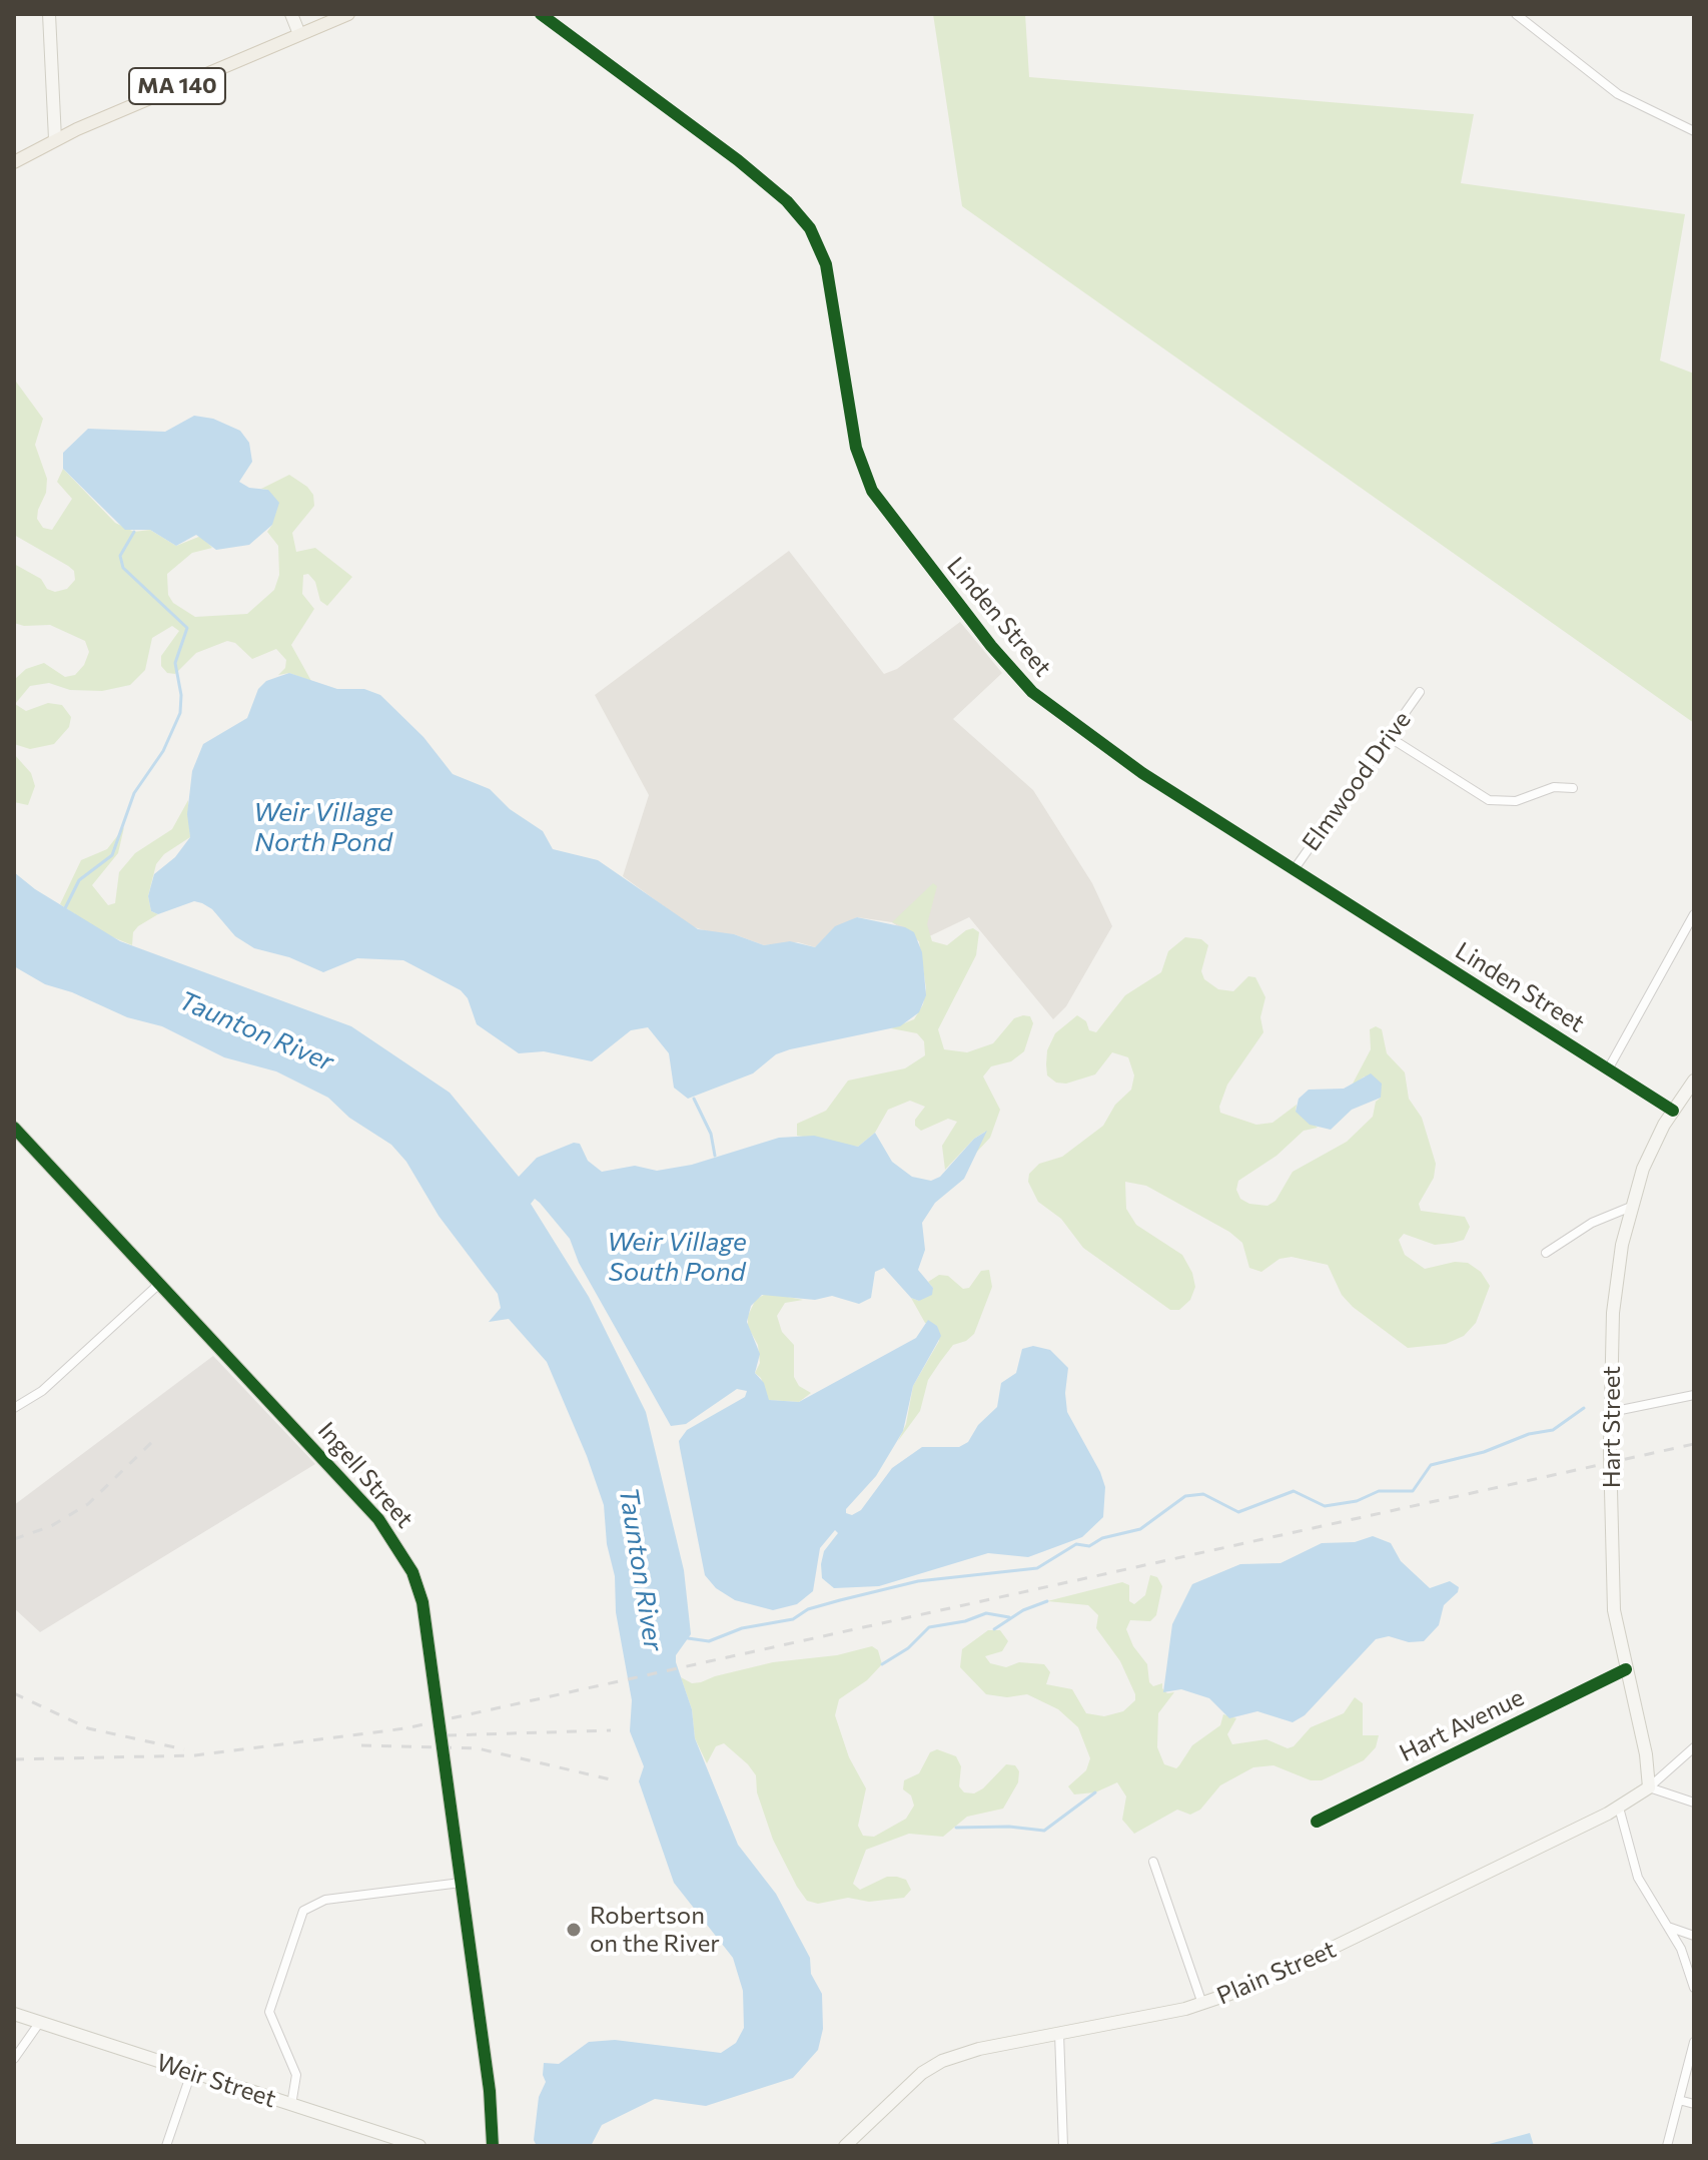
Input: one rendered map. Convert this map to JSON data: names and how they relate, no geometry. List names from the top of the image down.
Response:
{
  "streets": {
    "main road": [
      "MA 140",
      "Hart Street",
      "Ingell Street",
      "Plain Street",
      "Weir Street"
    ],
    "street": ["Linden Street", "Elmwood Drive", "Hart Avenue"]
  },
  "crossings": [
    ["Linden Street", "Elmwood Drive"],
    ["Linden Street", "Hart Street"],
    ["Hart Street", "Hart Avenue"],
    ["Hart Street", "Plain Street"]
  ],
  "water": ["Weir Village North Pond", "Taunton River", "Weir Village South Pond"],
  "places": ["Robertson on the River"]
}
